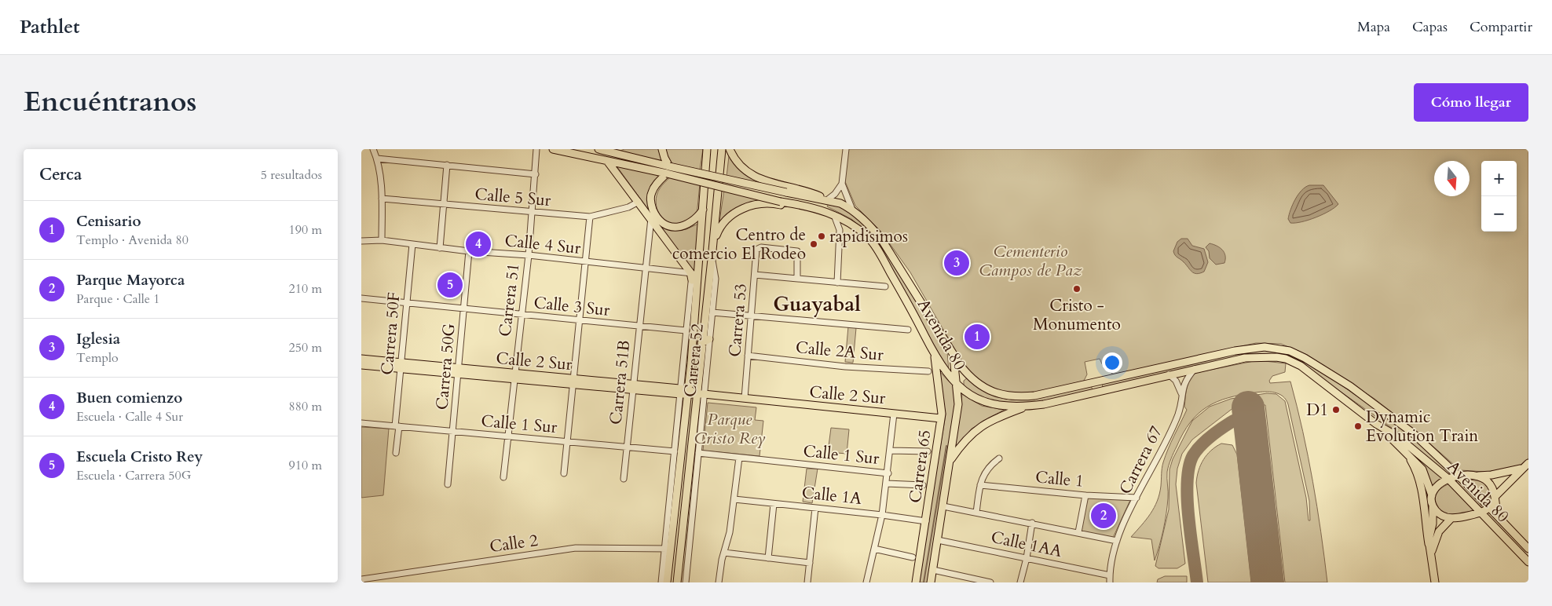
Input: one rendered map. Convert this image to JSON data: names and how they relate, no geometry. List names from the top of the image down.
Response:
{
  "streets": {
    "main road": [
      "Avenida 80",
      "Carrera 52",
      "Calle 2 Sur",
      "Carrera 65"
    ],
    "street": [
      "Calle 5 Sur",
      "Calle 4 Sur",
      "Carrera 51",
      "Calle 3 Sur",
      "Carrera 53",
      "Carrera 50F",
      "Calle 2A Sur",
      "Carrera 50G",
      "Carrera 51B",
      "Calle 1 Sur",
      "Carrera 67",
      "Calle 1",
      "Calle 1A",
      "Calle 2",
      "Calle 1AA"
    ]
  },
  "crossings": [
    ["Calle 5 Sur", "Carrera 51"],
    ["Calle 4 Sur", "Carrera 51"],
    ["Calle 4 Sur", "Carrera 50F"],
    ["Calle 4 Sur", "Carrera 52"],
    ["Calle 4 Sur", "Carrera 50G"],
    ["Calle 4 Sur", "Carrera 51B"],
    ["Carrera 51", "Calle 3 Sur"],
    ["Carrera 51", "Calle 2 Sur"],
    ["Carrera 51", "Calle 1 Sur"],
    ["Calle 3 Sur", "Carrera 50F"],
    ["Calle 3 Sur", "Carrera 52"],
    ["Calle 3 Sur", "Carrera 50G"],
    ["Calle 3 Sur", "Carrera 51B"],
    ["Carrera 53", "Calle 2A Sur"],
    ["Carrera 53", "Calle 2 Sur"],
    ["Carrera 50F", "Calle 2 Sur"],
    ["Carrera 50F", "Calle 1 Sur"],
    ["Avenida 80", "Carrera 67"],
    ["Avenida 80", "Carrera 65"],
    ["Carrera 52", "Calle 2 Sur"],
    ["Carrera 52", "Calle 1 Sur"],
    ["Carrera 52", "Calle 2"],
    ["Calle 2 Sur", "Carrera 50G"],
    ["Calle 2 Sur", "Carrera 51B"],
    ["Calle 2 Sur", "Carrera 65"],
    ["Carrera 50G", "Calle 1 Sur"],
    ["Carrera 51B", "Calle 1 Sur"],
    ["Carrera 67", "Calle 1"],
    ["Carrera 67", "Calle 1AA"],
    ["Carrera 65", "Calle 1A"],
    ["Carrera 65", "Calle 1AA"]
  ],
  "districts": ["Guayabal"],
  "parks": ["Cementerio Campos de Paz", "Parque Cristo Rey"],
  "places": [
    "rapidisimos",
    "Centro de comercio El Rodeo",
    "Cristo - Monumento",
    "D1",
    "Dynamic Evolution Train"
  ],
  "north": "bottom",
  "page": {
    "header": "Pathlet",
    "nav": ["Mapa", "Capas", "Compartir"],
    "title": "Encuéntranos",
    "buttons": "Cómo llegar",
    "heading": ["Cerca", "5 resultados"],
    "map_buttons": ["+", "−"],
    "list": [
      {
        "mark": "1",
        "name": "Cenisario",
        "note": "Templo · Avenida 80",
        "value": "190 m"
      },
      {
        "mark": "2",
        "name": "Parque Mayorca",
        "note": "Parque · Calle 1",
        "value": "210 m"
      },
      {
        "mark": "3",
        "name": "Iglesia",
        "note": "Templo",
        "value": "250 m"
      },
      {
        "mark": "4",
        "name": "Buen comienzo",
        "note": "Escuela · Calle 4 Sur",
        "value": "880 m"
      },
      {
        "mark": "5",
        "name": "Escuela Cristo Rey",
        "note": "Escuela · Carrera 50G",
        "value": "910 m"
      }
    ],
    "pins": [
      "4",
      "3",
      "5",
      "1",
      "2"
    ]
  }
}
